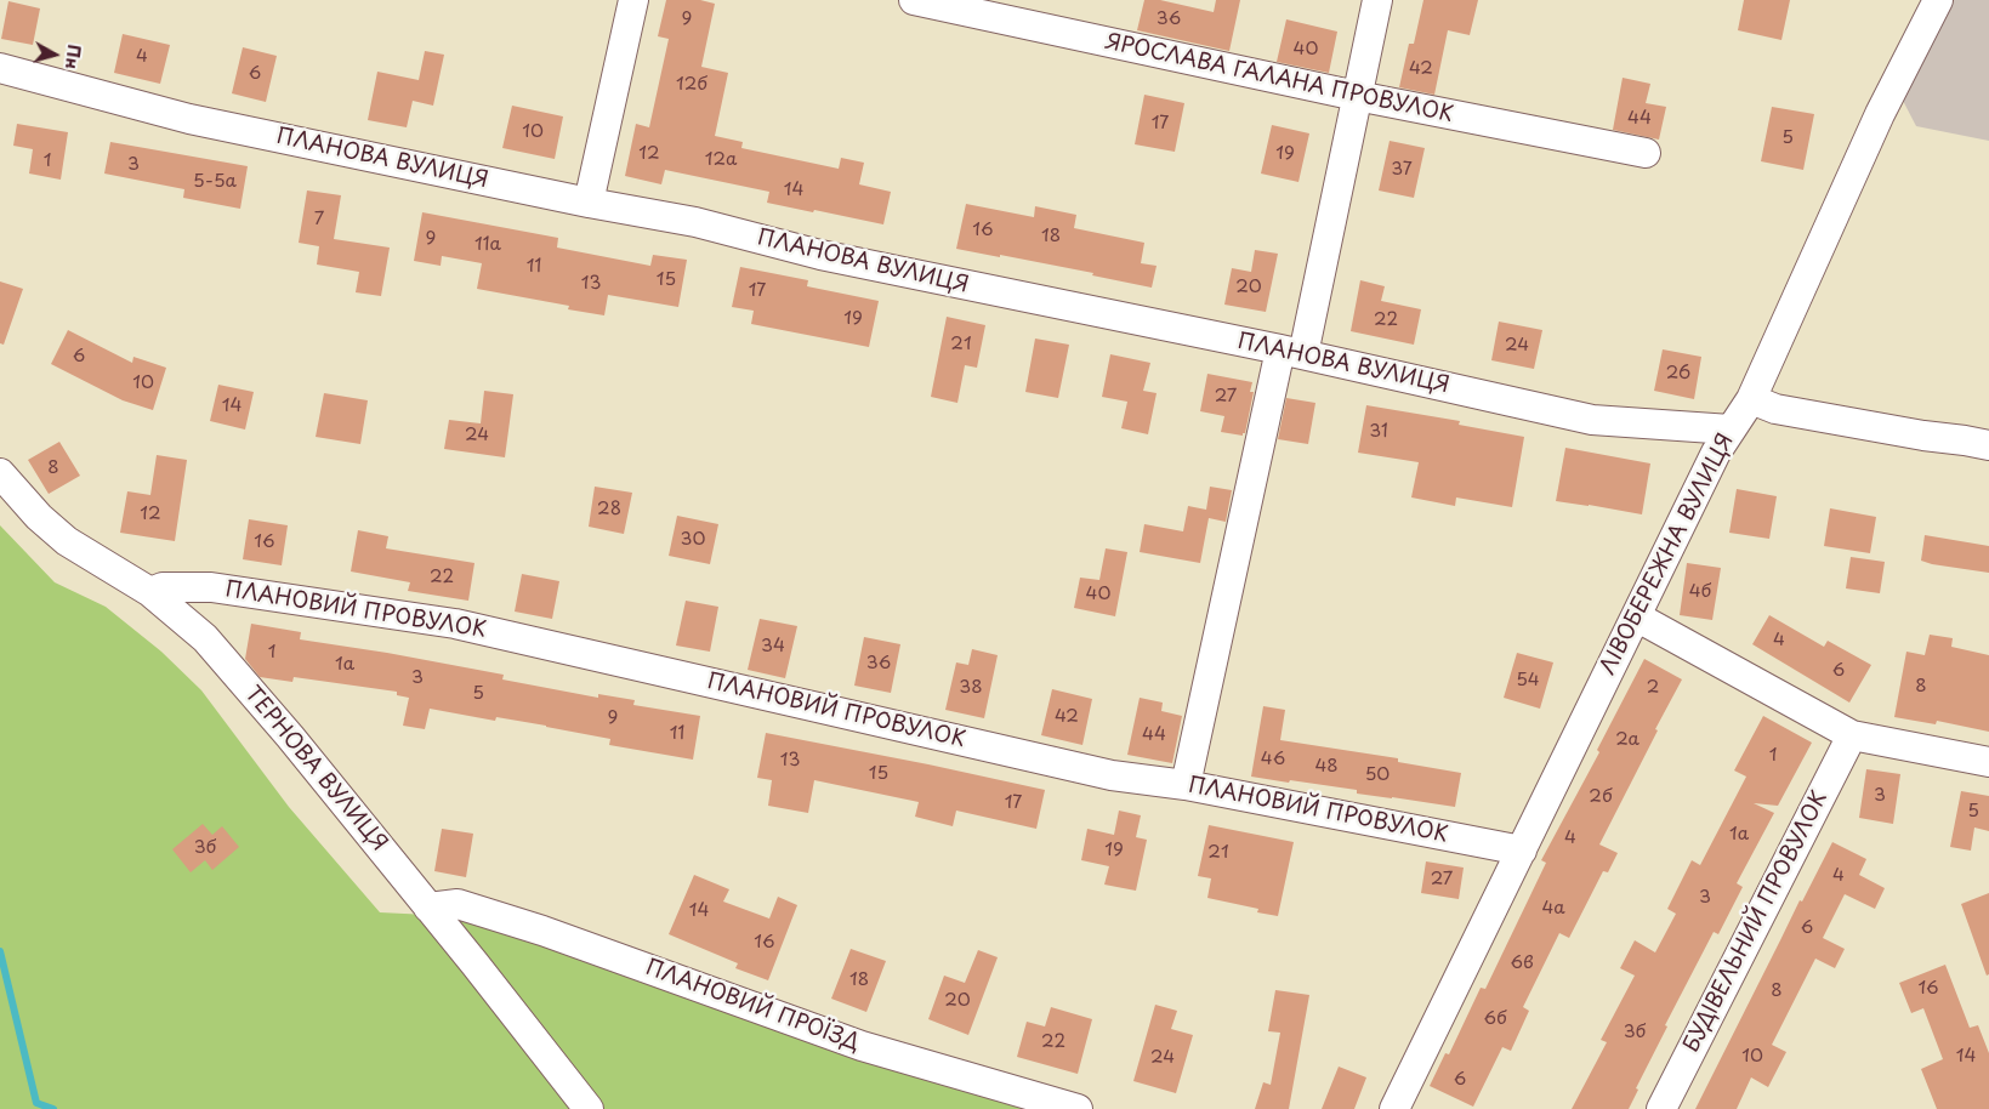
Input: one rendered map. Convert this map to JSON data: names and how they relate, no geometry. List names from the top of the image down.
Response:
{
  "streets": {
    "street": [
      "ЯРОСЛАВА ГАЛАНА ПРОВУЛОК",
      "ПЛАНОВА ВУЛИЦЯ",
      "ЛІВОБЕРЕЖНА ВУЛИЦЯ",
      "ПЛАНОВИЙ ПРОВУЛОК",
      "ТЕРНОВА ВУЛИЦЯ",
      "БУДІВЕЛЬНИЙ ПРОВУЛОК",
      "ПЛАНОВИЙ ПРОЇЗД"
    ]
  },
  "crossings": [
    ["ПЛАНОВА ВУЛИЦЯ", "ЛІВОБЕРЕЖНА ВУЛИЦЯ"],
    ["ЛІВОБЕРЕЖНА ВУЛИЦЯ", "ПЛАНОВИЙ ПРОВУЛОК"],
    ["ПЛАНОВИЙ ПРОВУЛОК", "ТЕРНОВА ВУЛИЦЯ"],
    ["ТЕРНОВА ВУЛИЦЯ", "ПЛАНОВИЙ ПРОЇЗД"]
  ],
  "house_numbers": [
    "9",
    "36",
    "40",
    "4",
    "42",
    "6",
    "12б",
    "44",
    "17",
    "10",
    "5",
    "12",
    "19",
    "12а",
    "1",
    "3",
    "37",
    "5-5а",
    "14",
    "7",
    "16",
    "18",
    "9",
    "11а",
    "11",
    "15",
    "13",
    "20",
    "17",
    "19",
    "22",
    "21",
    "24",
    "6",
    "26",
    "10",
    "27",
    "14",
    "31",
    "24",
    "8",
    "28",
    "12",
    "30",
    "16",
    "22",
    "4б",
    "40",
    "4",
    "34",
    "1",
    "36",
    "1а",
    "6",
    "3",
    "54",
    "8",
    "38",
    "2",
    "5",
    "42",
    "9",
    "11",
    "44",
    "2а",
    "1",
    "46",
    "13",
    "48",
    "15",
    "50",
    "3",
    "2б",
    "17",
    "5",
    "1а",
    "4",
    "3б",
    "19",
    "21",
    "4",
    "27",
    "3",
    "4а",
    "14",
    "6",
    "16",
    "6в",
    "18",
    "16",
    "8",
    "20",
    "6б",
    "3б",
    "22",
    "10",
    "14",
    "24",
    "6"
  ],
  "north": "right"
}
